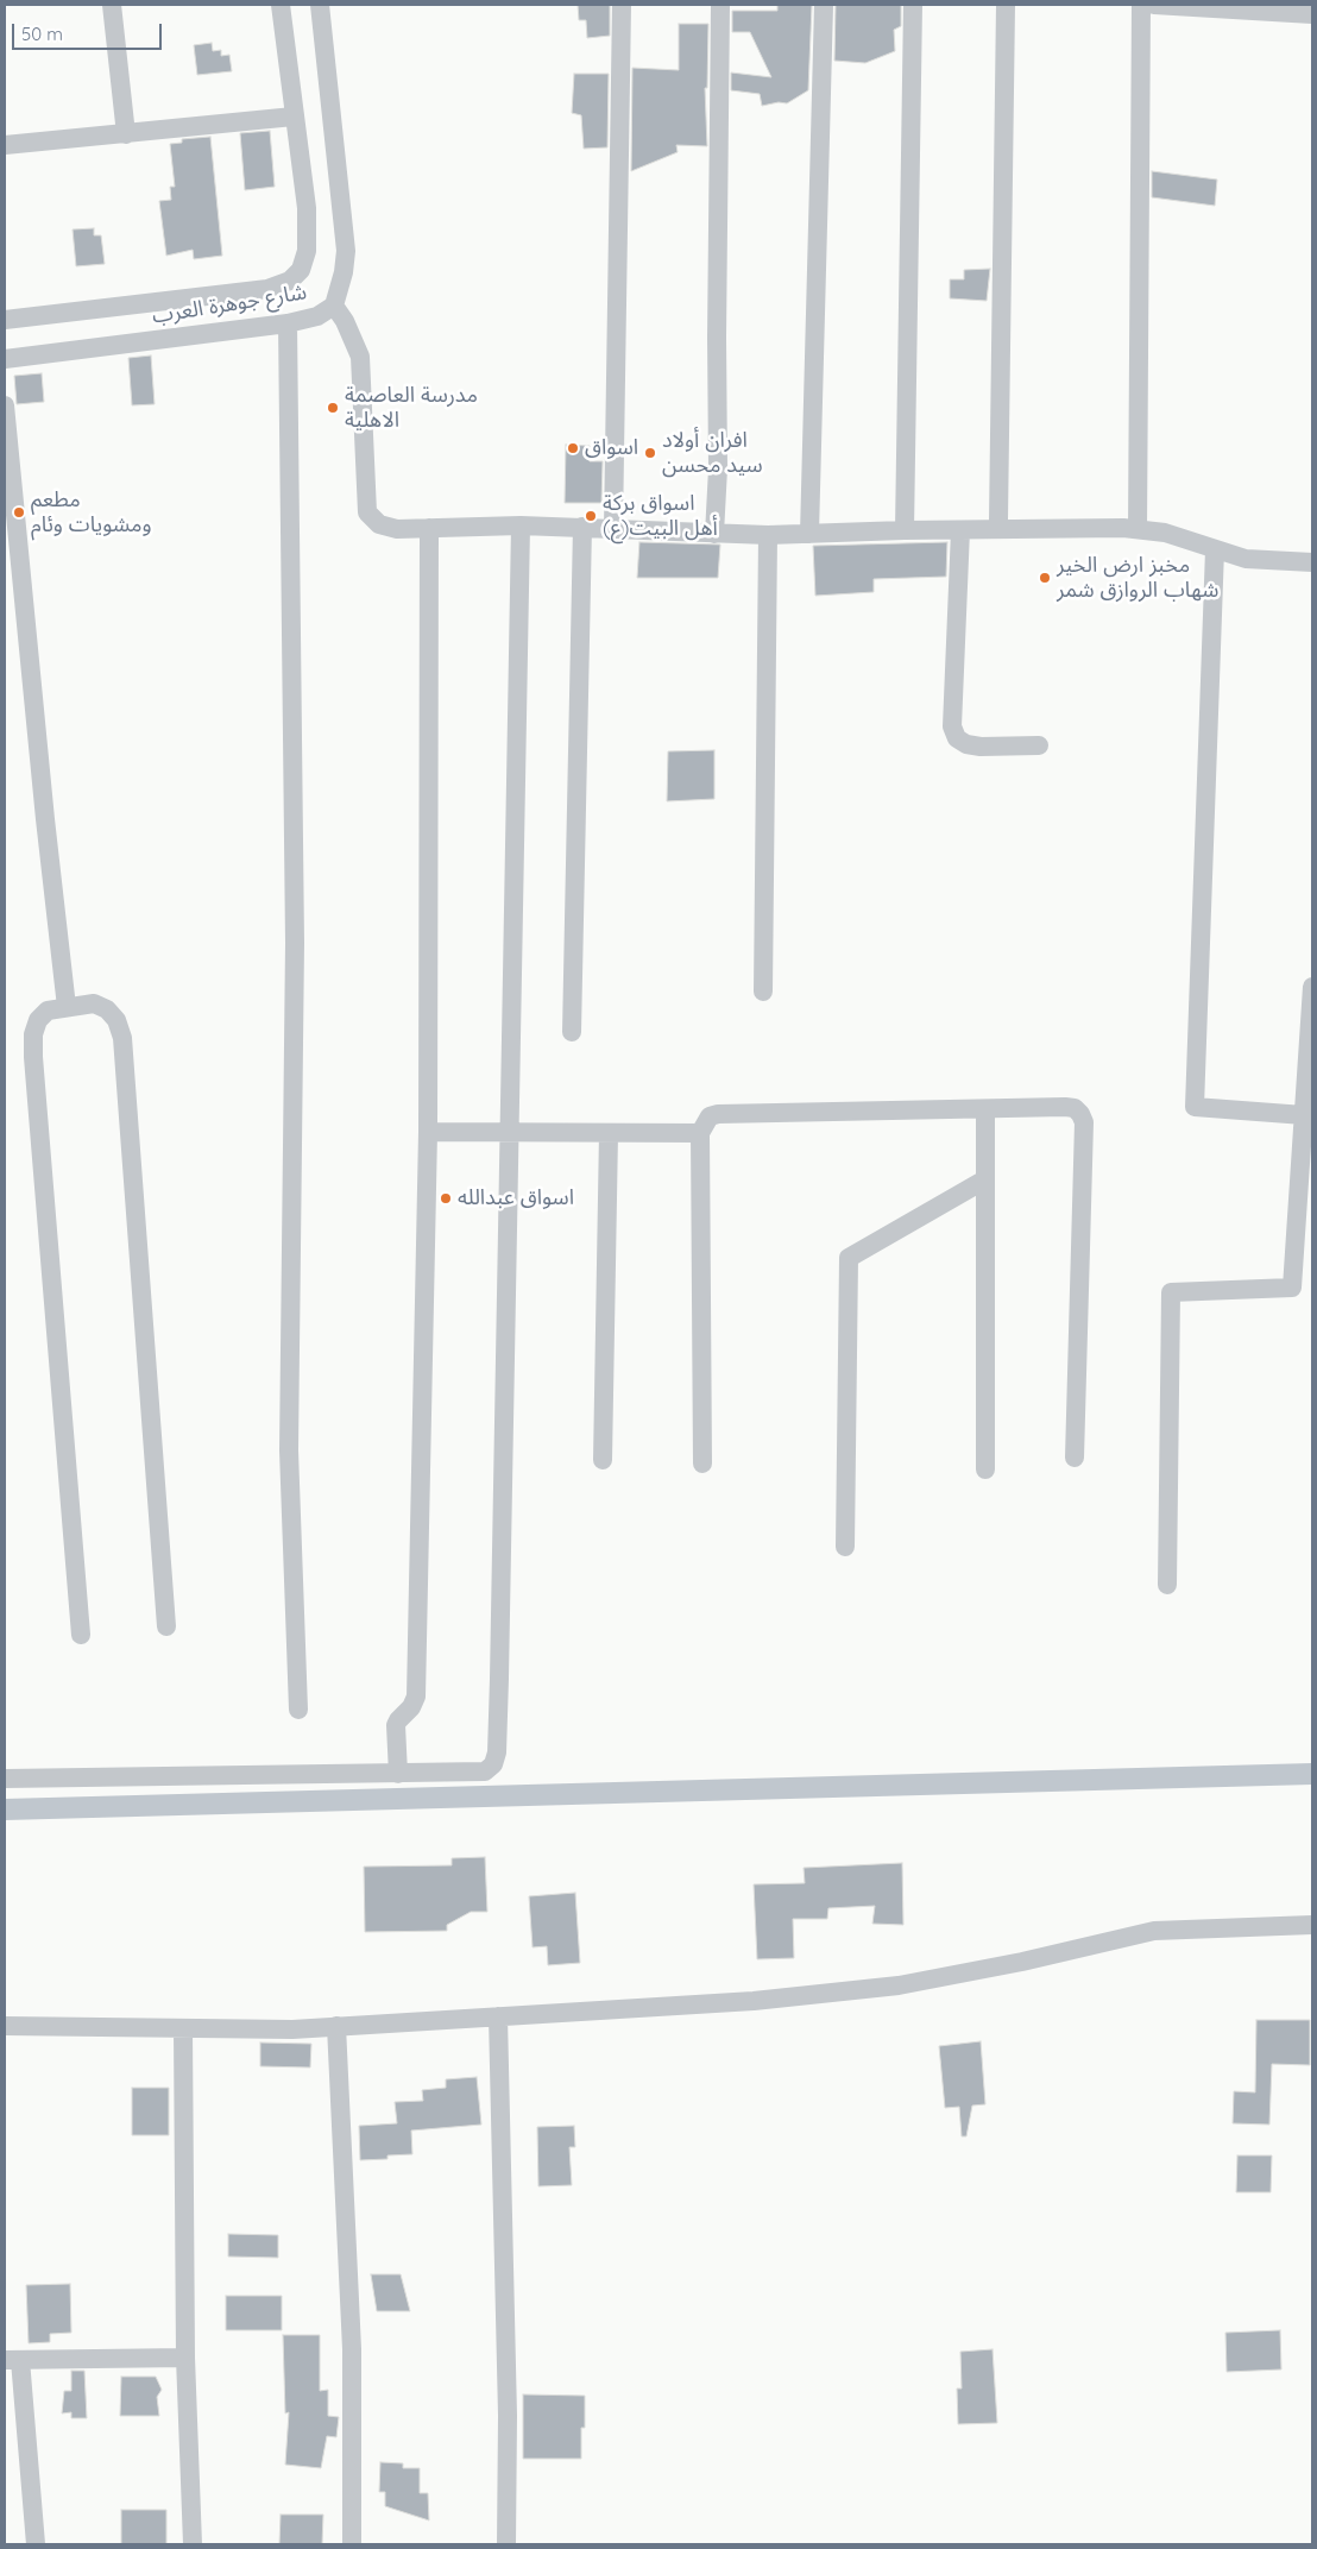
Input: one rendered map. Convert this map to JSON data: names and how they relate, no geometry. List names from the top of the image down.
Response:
{
  "streets": {
    "street": ["شارع جوهرة العرب"]
  },
  "places": [
    "مدرسة العاصمة الاهلية",
    "اسواق",
    "افران أولاد سيد محسن",
    "مطعم ومشويات وئام",
    "اسواق بركة أهل البيت(ع)",
    "مخبز ارض الخير شهاب الروازق شمر",
    "اسواق عبدالله"
  ],
  "scale_bar": "50 m"
}
